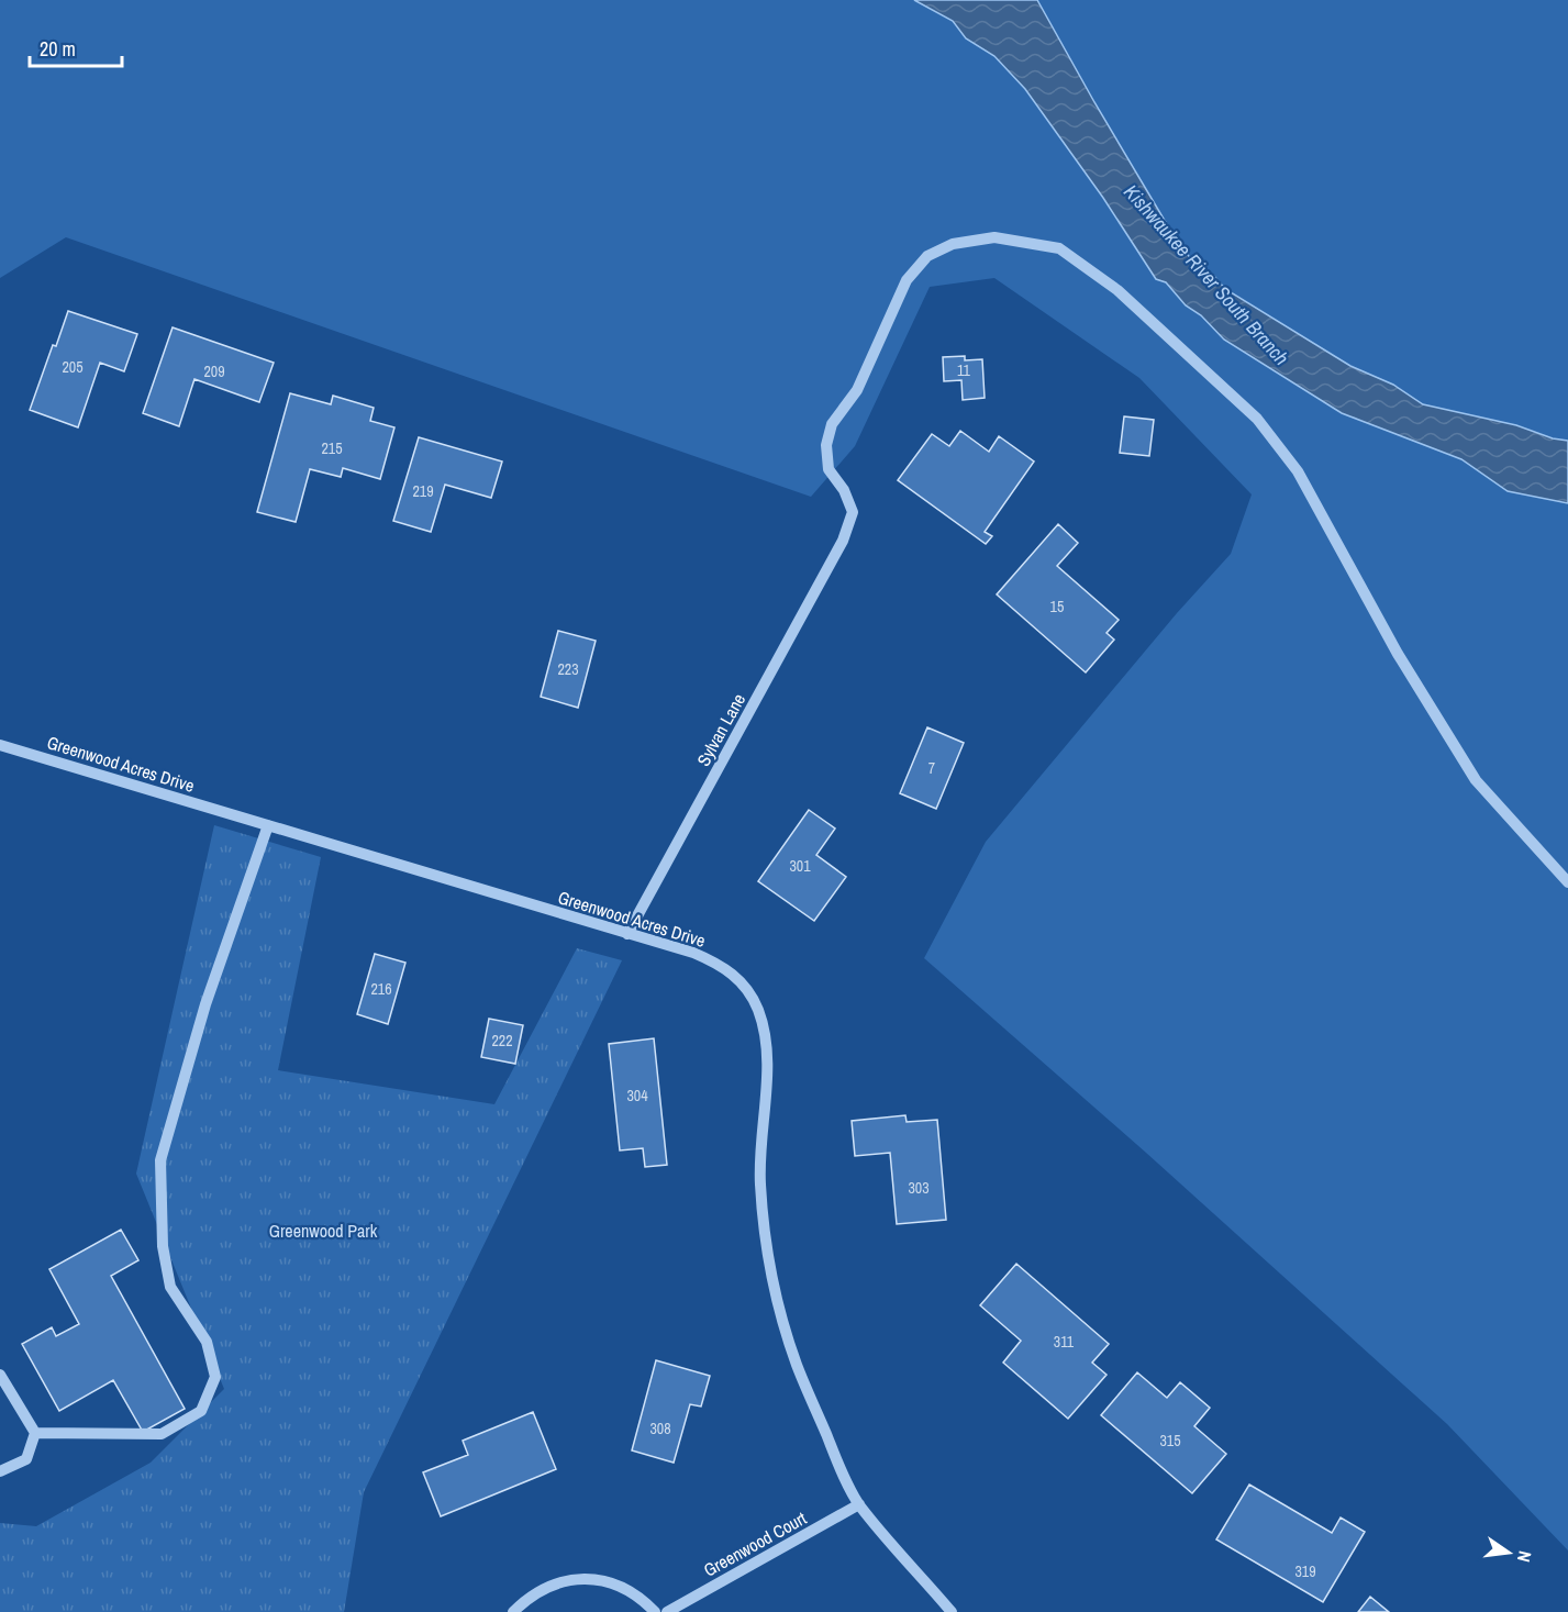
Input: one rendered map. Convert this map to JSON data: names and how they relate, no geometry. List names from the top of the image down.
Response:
{
  "streets": {
    "street": ["Sylvan Lane", "Greenwood Acres Drive", "Greenwood Court"]
  },
  "crossings": [
    ["Sylvan Lane", "Greenwood Acres Drive"],
    ["Greenwood Acres Drive", "Greenwood Court"]
  ],
  "water": ["Kishwaukee River South Branch"],
  "parks": ["Greenwood Park"],
  "house_numbers": [
    "205",
    "11",
    "209",
    "215",
    "219",
    "15",
    "223",
    "7",
    "301",
    "216",
    "222",
    "304",
    "303",
    "311",
    "308",
    "315",
    "319"
  ],
  "scale_bar": "20 m",
  "north": "right"
}
